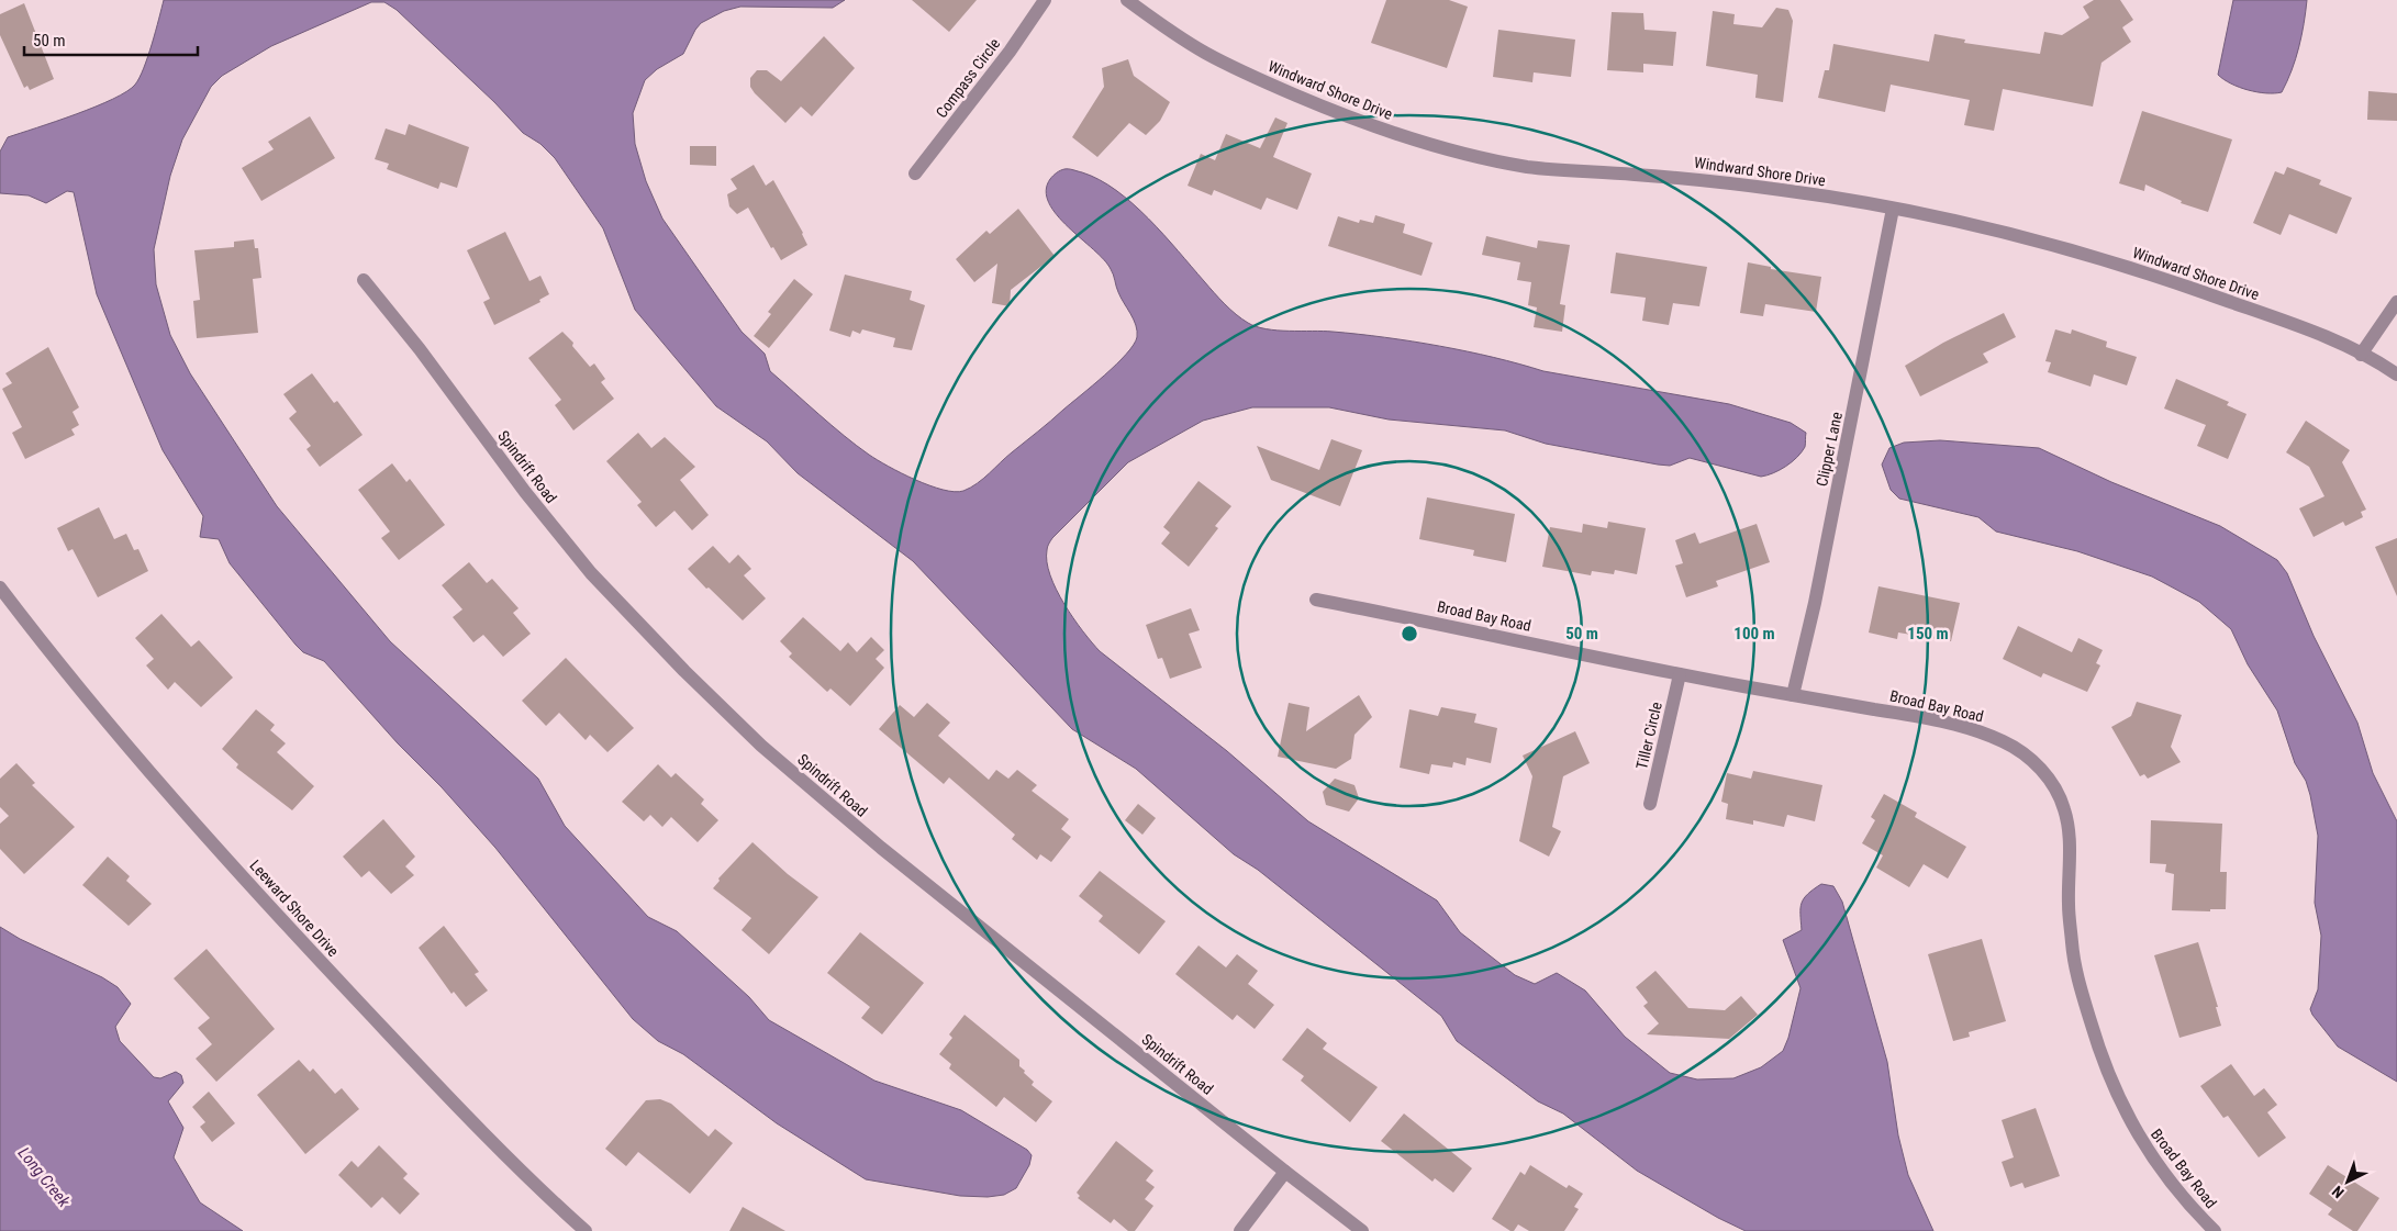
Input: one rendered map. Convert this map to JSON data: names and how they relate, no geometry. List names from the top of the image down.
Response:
{
  "streets": {
    "street": [
      "Compass Circle",
      "Windward Shore Drive",
      "Clipper Lane",
      "Spindrift Road",
      "Broad Bay Road",
      "Tiller Circle",
      "Leeward Shore Drive"
    ]
  },
  "crossings": [
    ["Windward Shore Drive", "Clipper Lane"],
    ["Clipper Lane", "Broad Bay Road"],
    ["Broad Bay Road", "Tiller Circle"]
  ],
  "water": ["Long Creek"],
  "scale_bar": "50 m",
  "north": "bottom left",
  "rings": ["50 m", "100 m", "150 m"]
}
